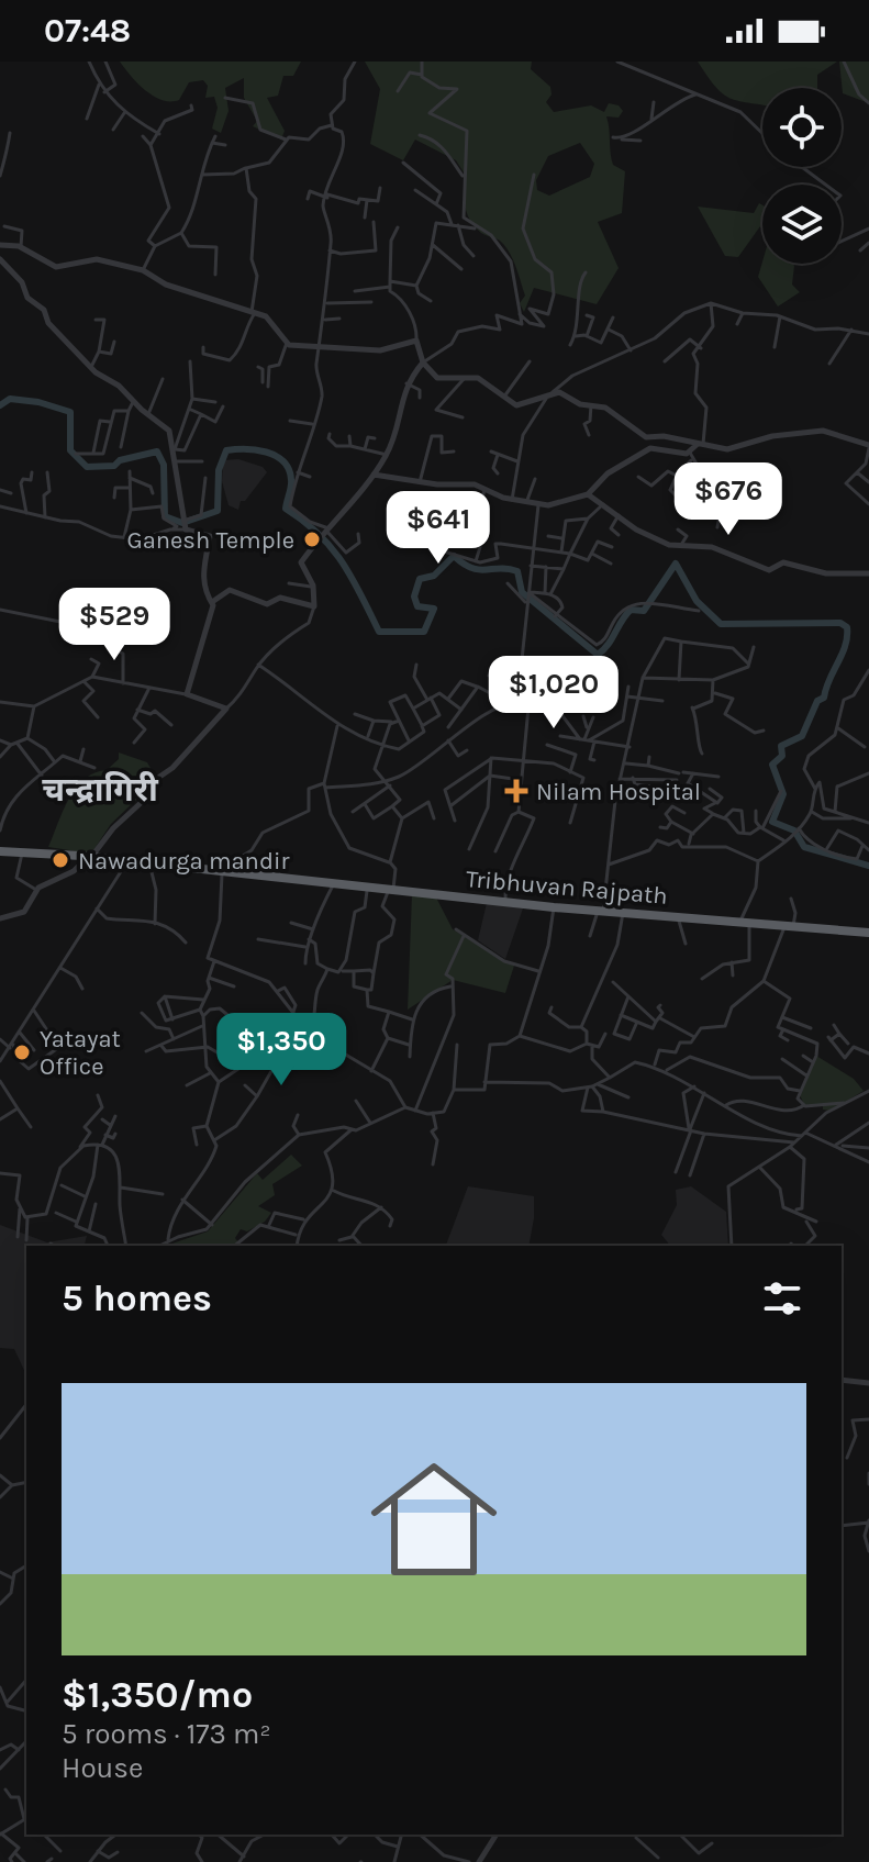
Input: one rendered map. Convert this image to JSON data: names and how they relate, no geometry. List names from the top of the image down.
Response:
{
  "streets": {
    "highway": ["Tribhuvan Rajpath"]
  },
  "districts": ["चन्द्रागिरी"],
  "places": {
    "other": ["Ganesh Temple", "Nawadurga mandir", "Yatayat Office"],
    "health": ["Nilam Hospital"]
  },
  "page": {
    "status": "07:48",
    "price": [
      "$676",
      "$641",
      "$529",
      "$1,020",
      "$1,350"
    ],
    "heading": "5 homes",
    "list": [
      {
        "name": "$1,350/mo",
        "note": "5 rooms · 173 m² · House"
      }
    ]
  }
}
